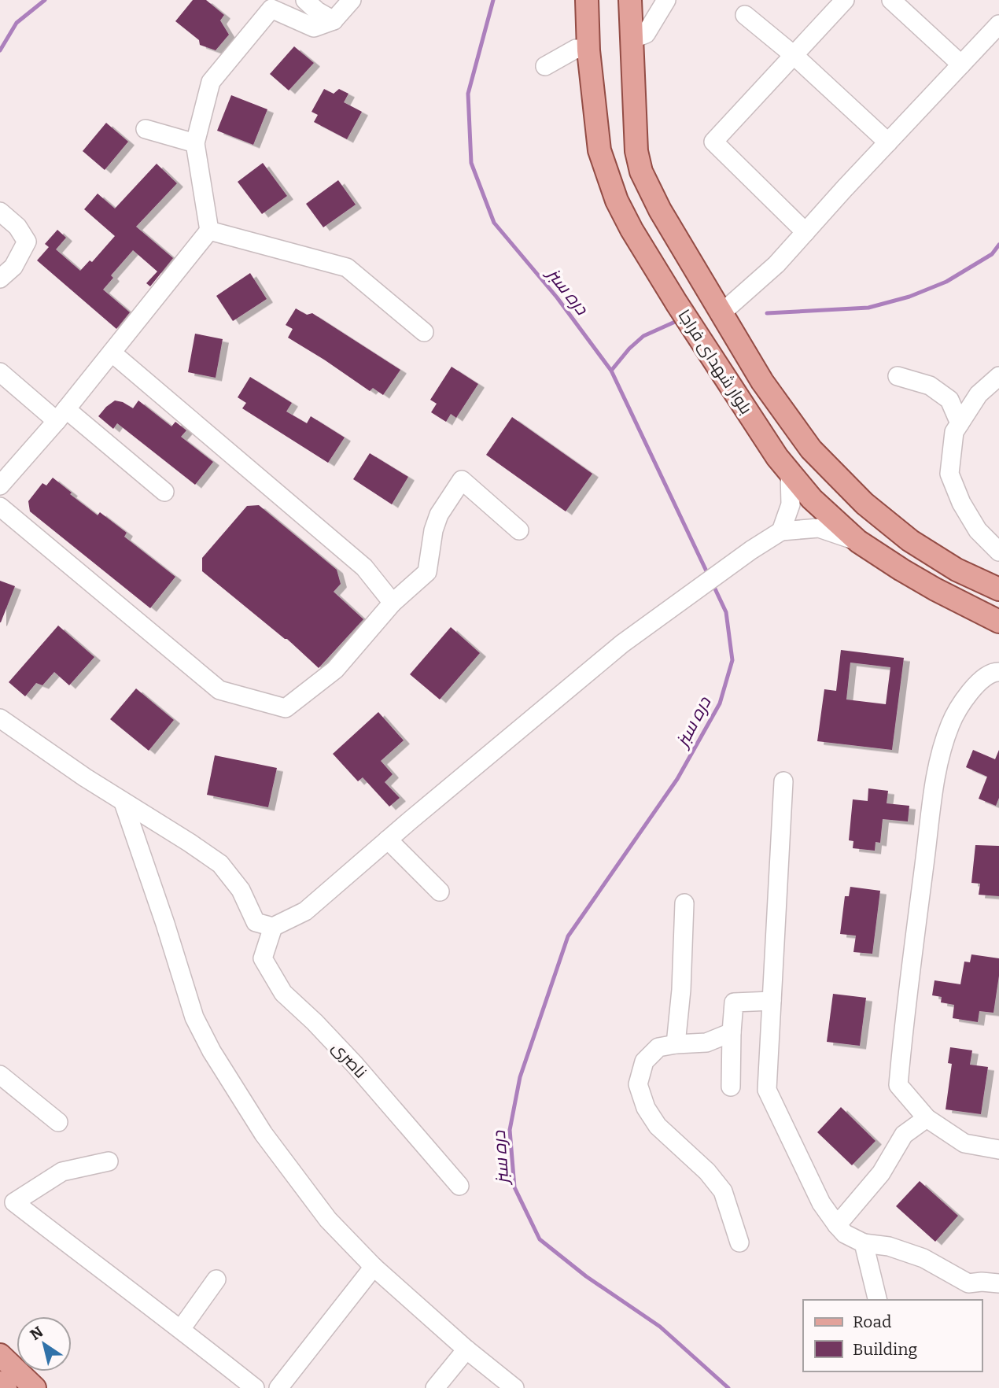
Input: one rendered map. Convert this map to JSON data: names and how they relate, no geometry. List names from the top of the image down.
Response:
{
  "streets": {
    "main road": ["بلوار شهدای فراجا"],
    "street": ["ناصری"]
  },
  "water": ["دره سبز"],
  "legend": ["Road", "Building"],
  "north": "top left"
}
